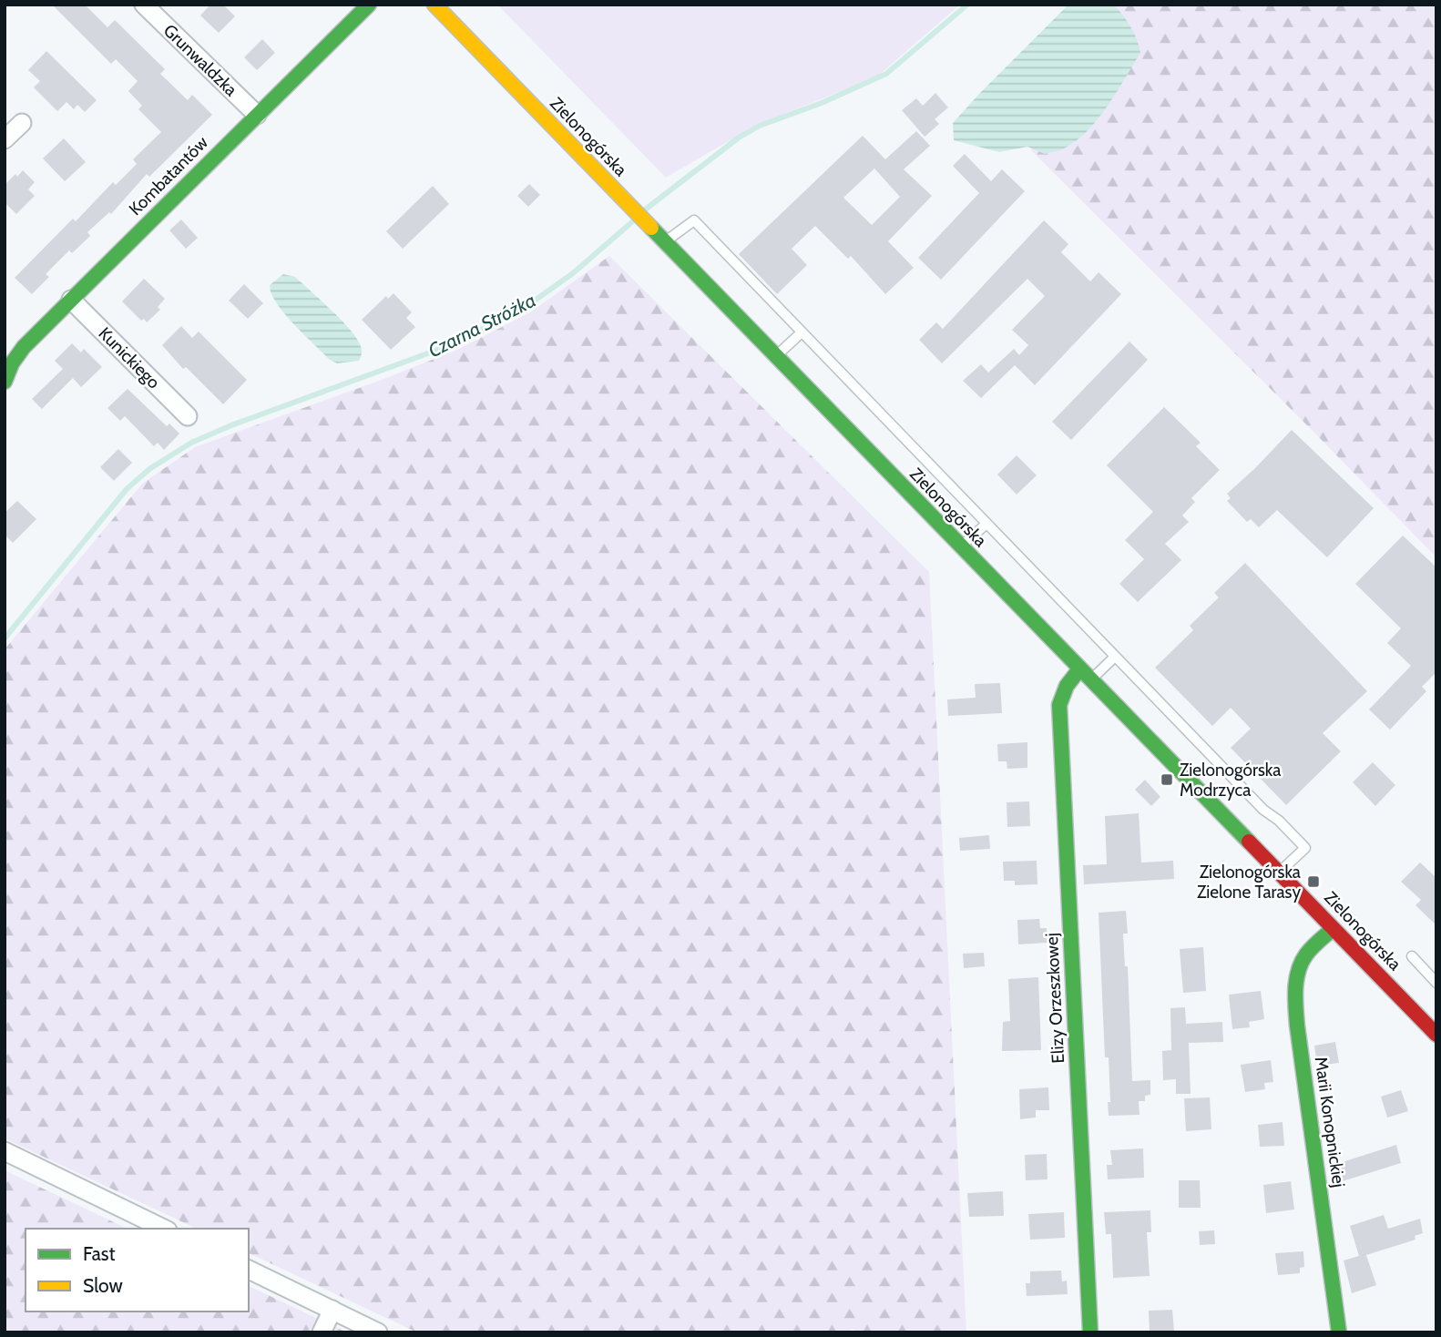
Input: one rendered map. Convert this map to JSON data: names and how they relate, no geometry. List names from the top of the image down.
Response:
{
  "streets": {
    "street": [
      "Grunwaldzka",
      "Zielonogórska",
      "Kombatantów",
      "Kunickiego",
      "Elizy Orzeszkowej",
      "Marii Konopnickiej"
    ]
  },
  "crossings": [
    ["Grunwaldzka", "Kombatantów"],
    ["Zielonogórska", "Elizy Orzeszkowej"],
    ["Zielonogórska", "Marii Konopnickiej"],
    ["Kombatantów", "Kunickiego"]
  ],
  "water": ["Czarna Stróżka"],
  "places": {
    "transit": ["Zielonogórska Modrzyca", "Zielonogórska Zielone Tarasy"]
  },
  "legend": ["Fast", "Slow"]
}
